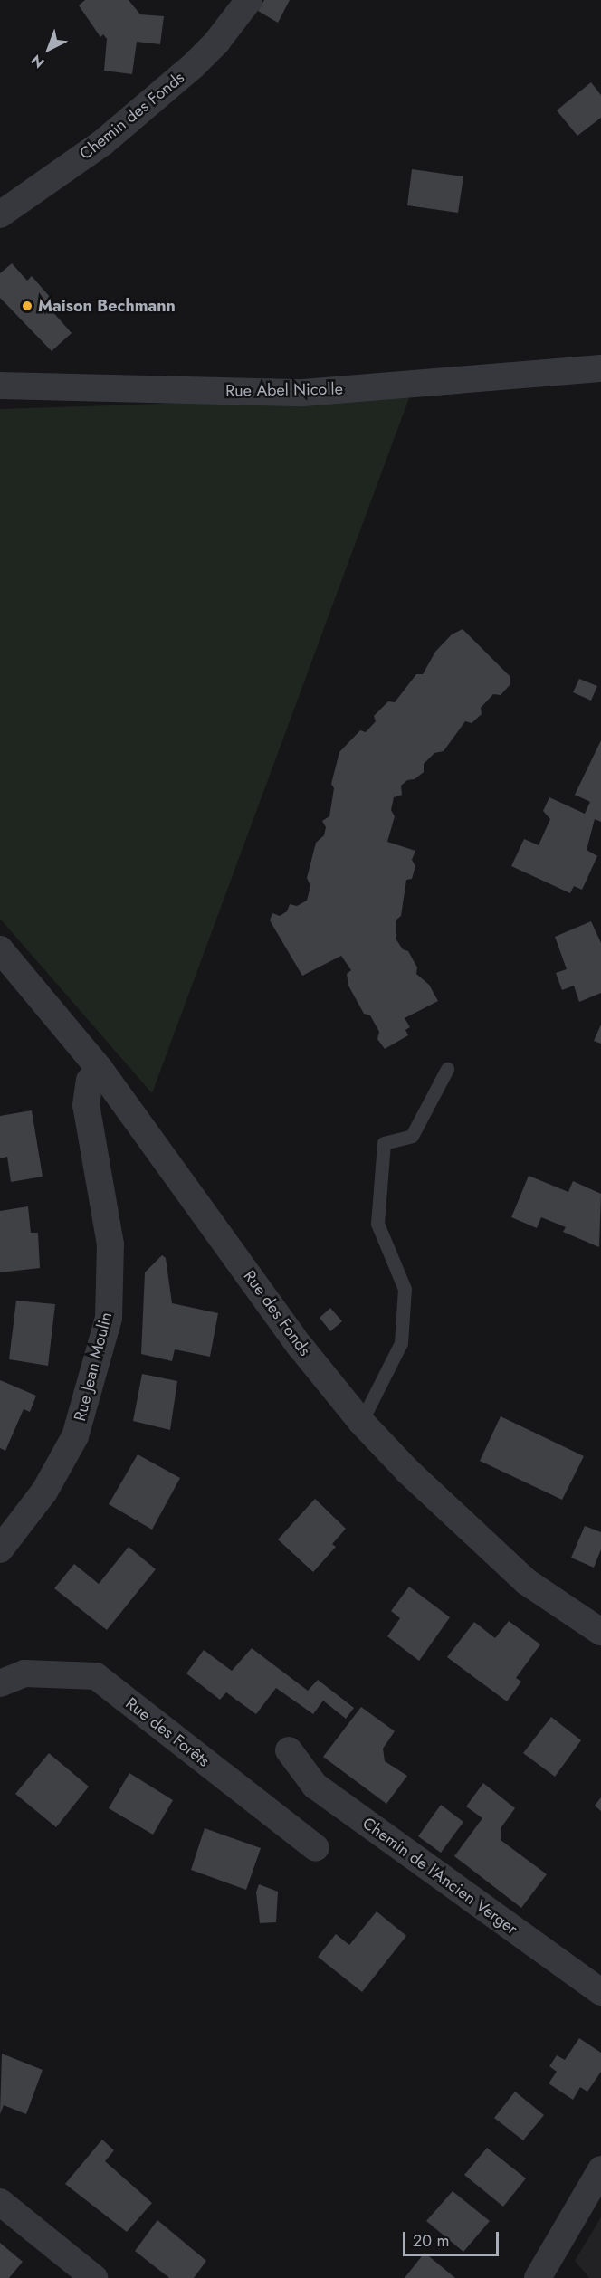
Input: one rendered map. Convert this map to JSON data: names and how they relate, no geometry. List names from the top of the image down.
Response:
{
  "streets": {
    "street": [
      "Chemin des Fonds",
      "Rue Abel Nicolle",
      "Rue des Fonds",
      "Rue Jean Moulin",
      "Rue des Forêts",
      "Chemin de l'Ancien Verger"
    ]
  },
  "crossings": [
    ["Rue des Fonds", "Rue Jean Moulin"]
  ],
  "places": ["Maison Bechmann"],
  "scale_bar": "20 m",
  "north": "bottom left"
}
